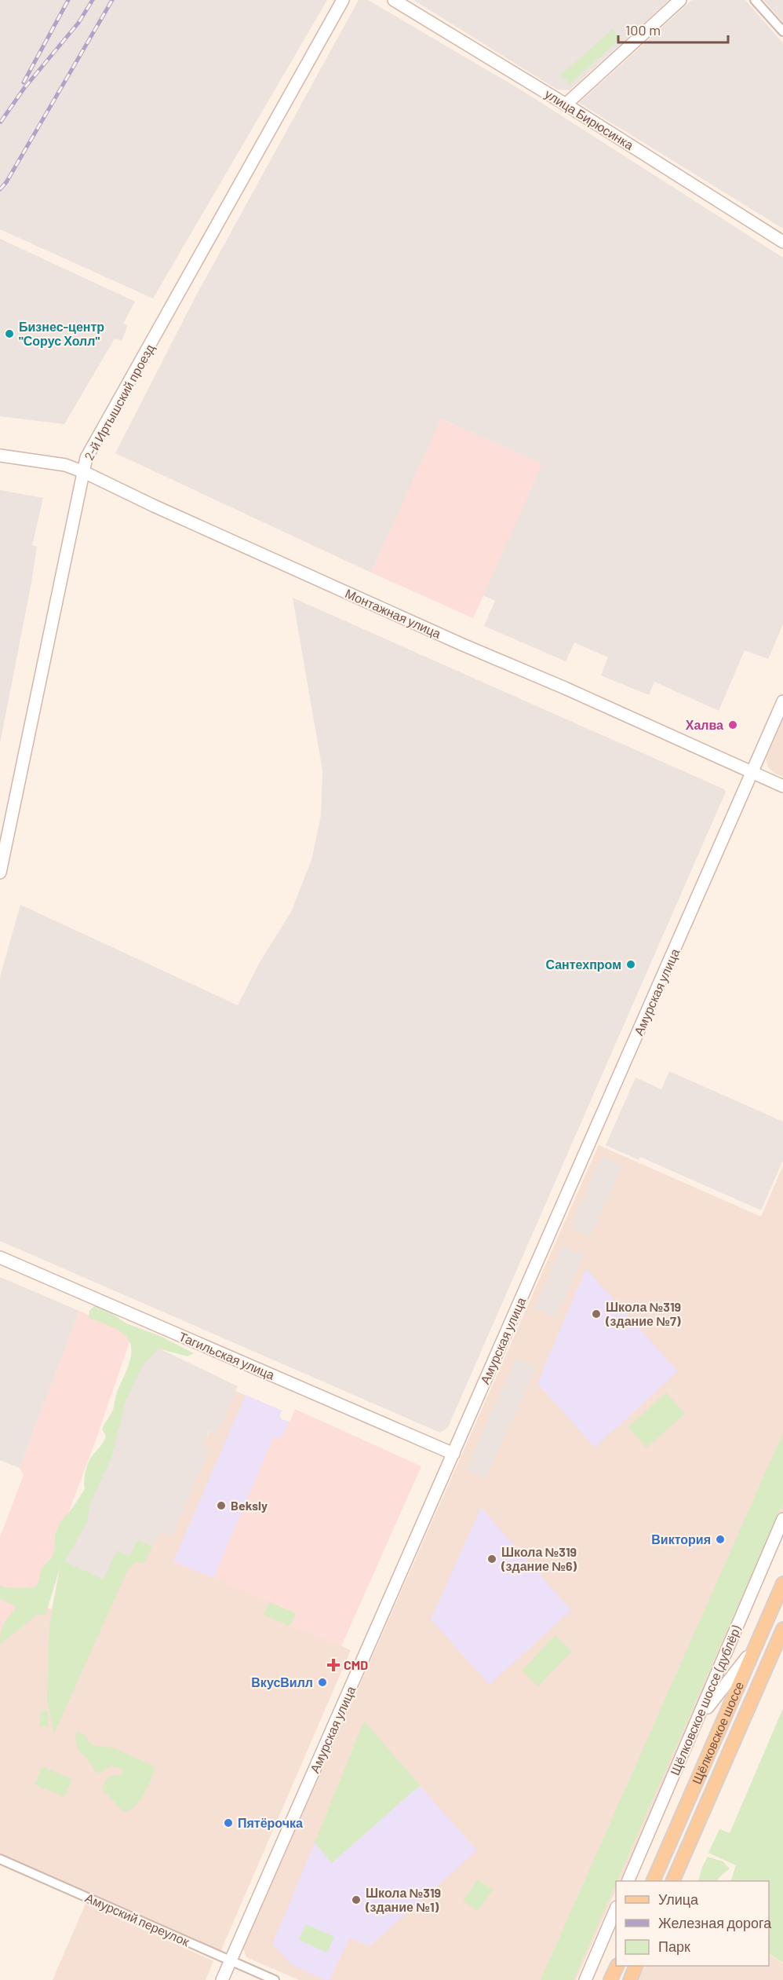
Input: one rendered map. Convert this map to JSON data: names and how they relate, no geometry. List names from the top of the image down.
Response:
{
  "streets": {
    "main road": ["Щёлковское шоссе"],
    "street": [
      "улица Бирюсинка",
      "2-й Иртышский проезд",
      "Монтажная улица",
      "Амурская улица",
      "Тагильская улица",
      "Щёлковское шоссе (дублёр)",
      "Амурский переулок"
    ]
  },
  "crossings": [
    ["2-й Иртышский проезд", "Монтажная улица"],
    ["Монтажная улица", "Амурская улица"],
    ["Амурская улица", "Тагильская улица"],
    ["Амурская улица", "Амурский переулок"]
  ],
  "places": {
    "other": [
      "Бизнес-центр \"Сорус Холл\"",
      "Халва",
      "Сантехпром",
      "Школа №319 (здание №7)",
      "Beksly",
      "Виктория",
      "Школа №319 (здание №6)",
      "ВкусВилл",
      "Пятёрочка",
      "Школа №319 (здание №1)"
    ],
    "health": ["CMD"]
  },
  "legend": ["Улица", "Железная дорога", "Парк"],
  "scale_bar": "100 m"
}
